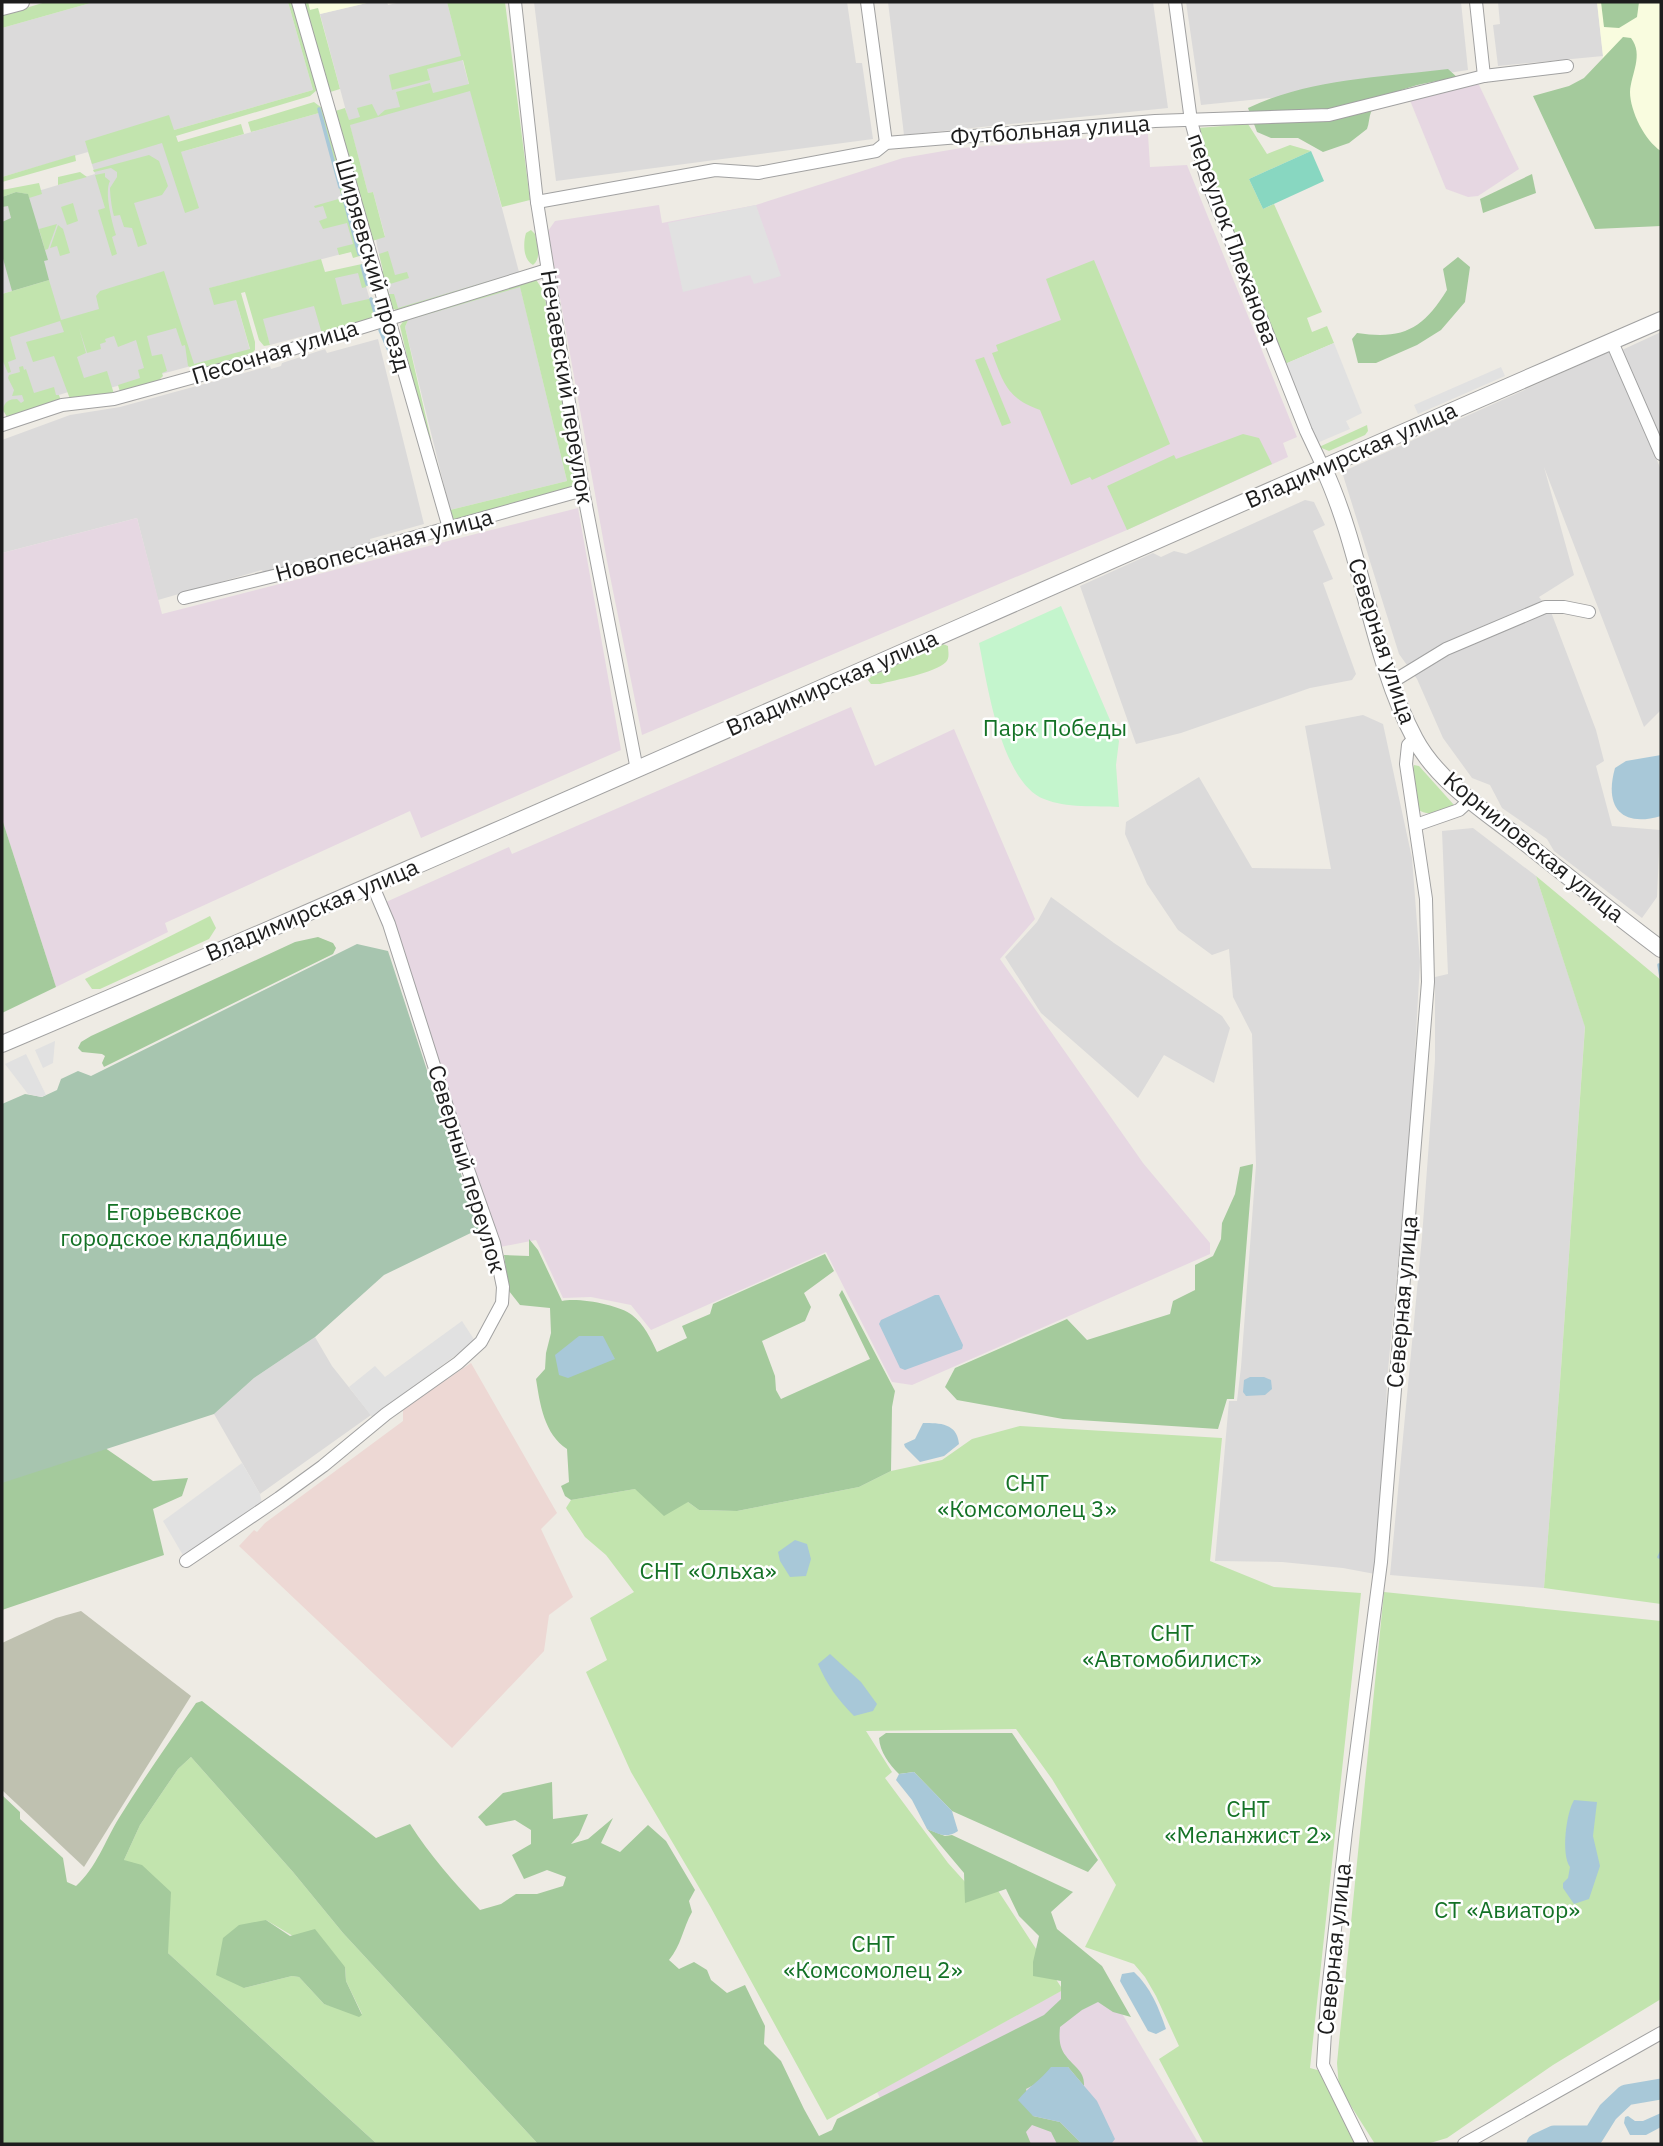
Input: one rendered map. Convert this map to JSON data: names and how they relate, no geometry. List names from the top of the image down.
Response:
{
  "streets": {
    "street": [
      "Футбольная улица",
      "переулок Плеханова",
      "Ширяевский проезд",
      "Песочная улица",
      "Нечаевский переулок",
      "Владимирская улица",
      "Новопесчаная улица",
      "Северная улица",
      "Корниловская улица",
      "Северный переулок"
    ]
  },
  "crossings": [
    ["Футбольная улица", "переулок Плеханова"],
    ["Футбольная улица", "Нечаевский переулок"],
    ["переулок Плеханова", "Владимирская улица"],
    ["переулок Плеханова", "Северная улица"],
    ["Ширяевский проезд", "Песочная улица"],
    ["Ширяевский проезд", "Новопесчаная улица"],
    ["Песочная улица", "Нечаевский переулок"],
    ["Нечаевский переулок", "Владимирская улица"],
    ["Нечаевский переулок", "Новопесчаная улица"],
    ["Владимирская улица", "Северная улица"],
    ["Владимирская улица", "Северный переулок"],
    ["Северная улица", "Корниловская улица"]
  ],
  "parks": [
    "Парк Победы",
    "Егорьевское городское кладбище",
    "СНТ «Комсомолец 3»",
    "СНТ «Ольха»",
    "СНТ «Автомобилист»",
    "СНТ «Меланжист 2»",
    "СТ «Авиатор»",
    "СНТ «Комсомолец 2»"
  ]
}
